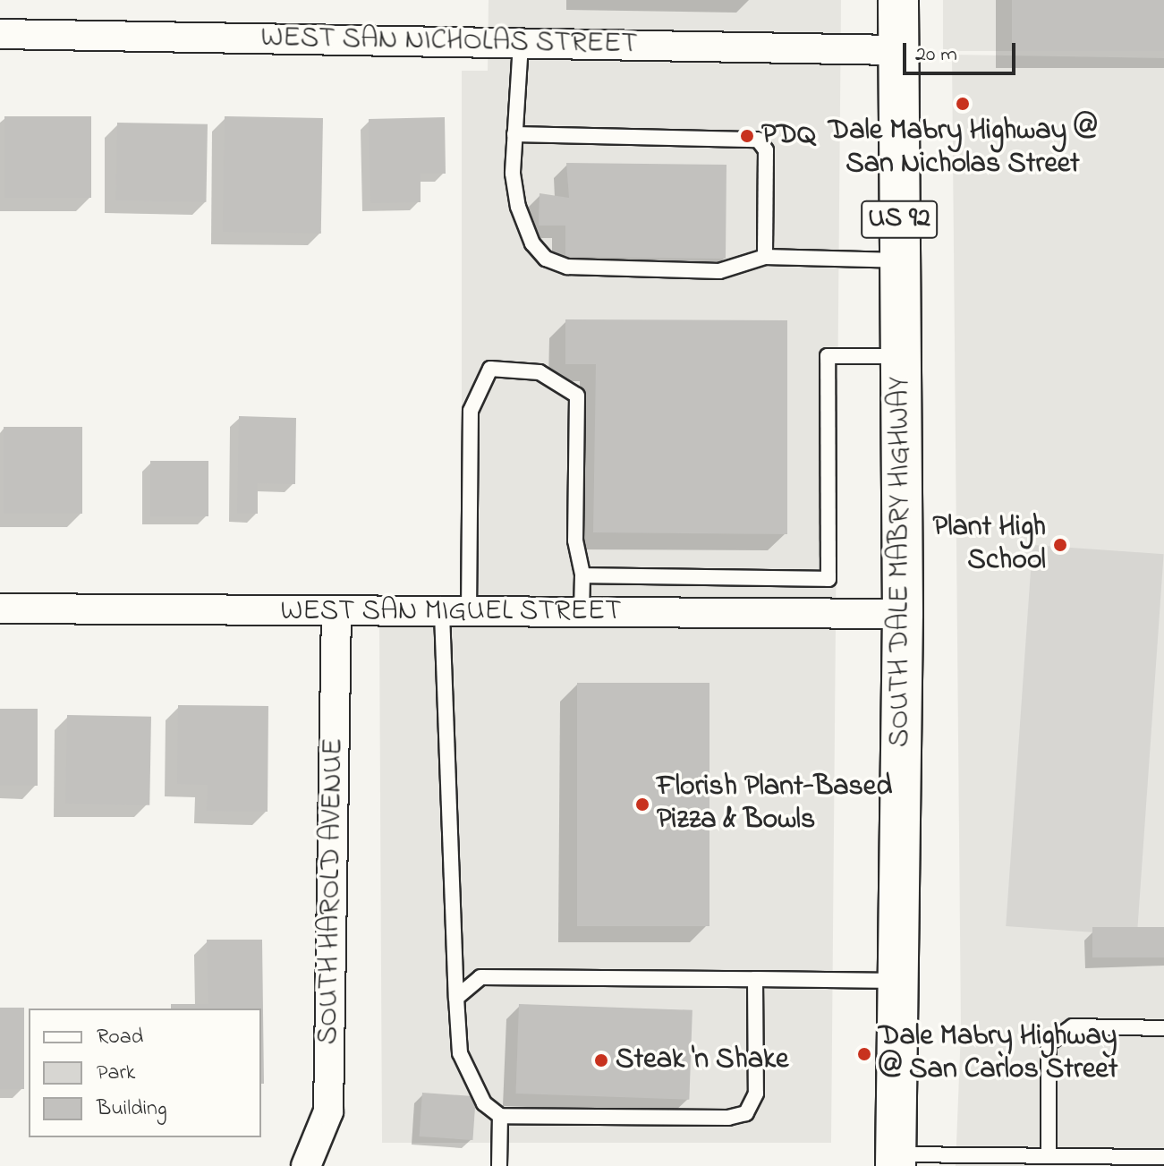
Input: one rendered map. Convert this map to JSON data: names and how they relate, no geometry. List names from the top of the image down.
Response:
{
  "streets": {
    "main road": ["US 92", "SOUTH DALE MABRY HIGHWAY"],
    "street": ["WEST SAN NICHOLAS STREET", "WEST SAN MIGUEL STREET", "SOUTH HAROLD AVENUE"]
  },
  "crossings": [
    ["WEST SAN NICHOLAS STREET", "SOUTH DALE MABRY HIGHWAY"],
    ["SOUTH DALE MABRY HIGHWAY", "WEST SAN MIGUEL STREET"],
    ["WEST SAN MIGUEL STREET", "SOUTH HAROLD AVENUE"]
  ],
  "places": [
    "Dale Mabry Highway @ San Nicholas Street",
    "PDQ",
    "Plant High School",
    "Florish Plant-Based Pizza & Bowls",
    "Dale Mabry Highway @ San Carlos Street",
    "Steak 'n Shake"
  ],
  "legend": ["Road", "Park", "Building"],
  "scale_bar": "20 m"
}
